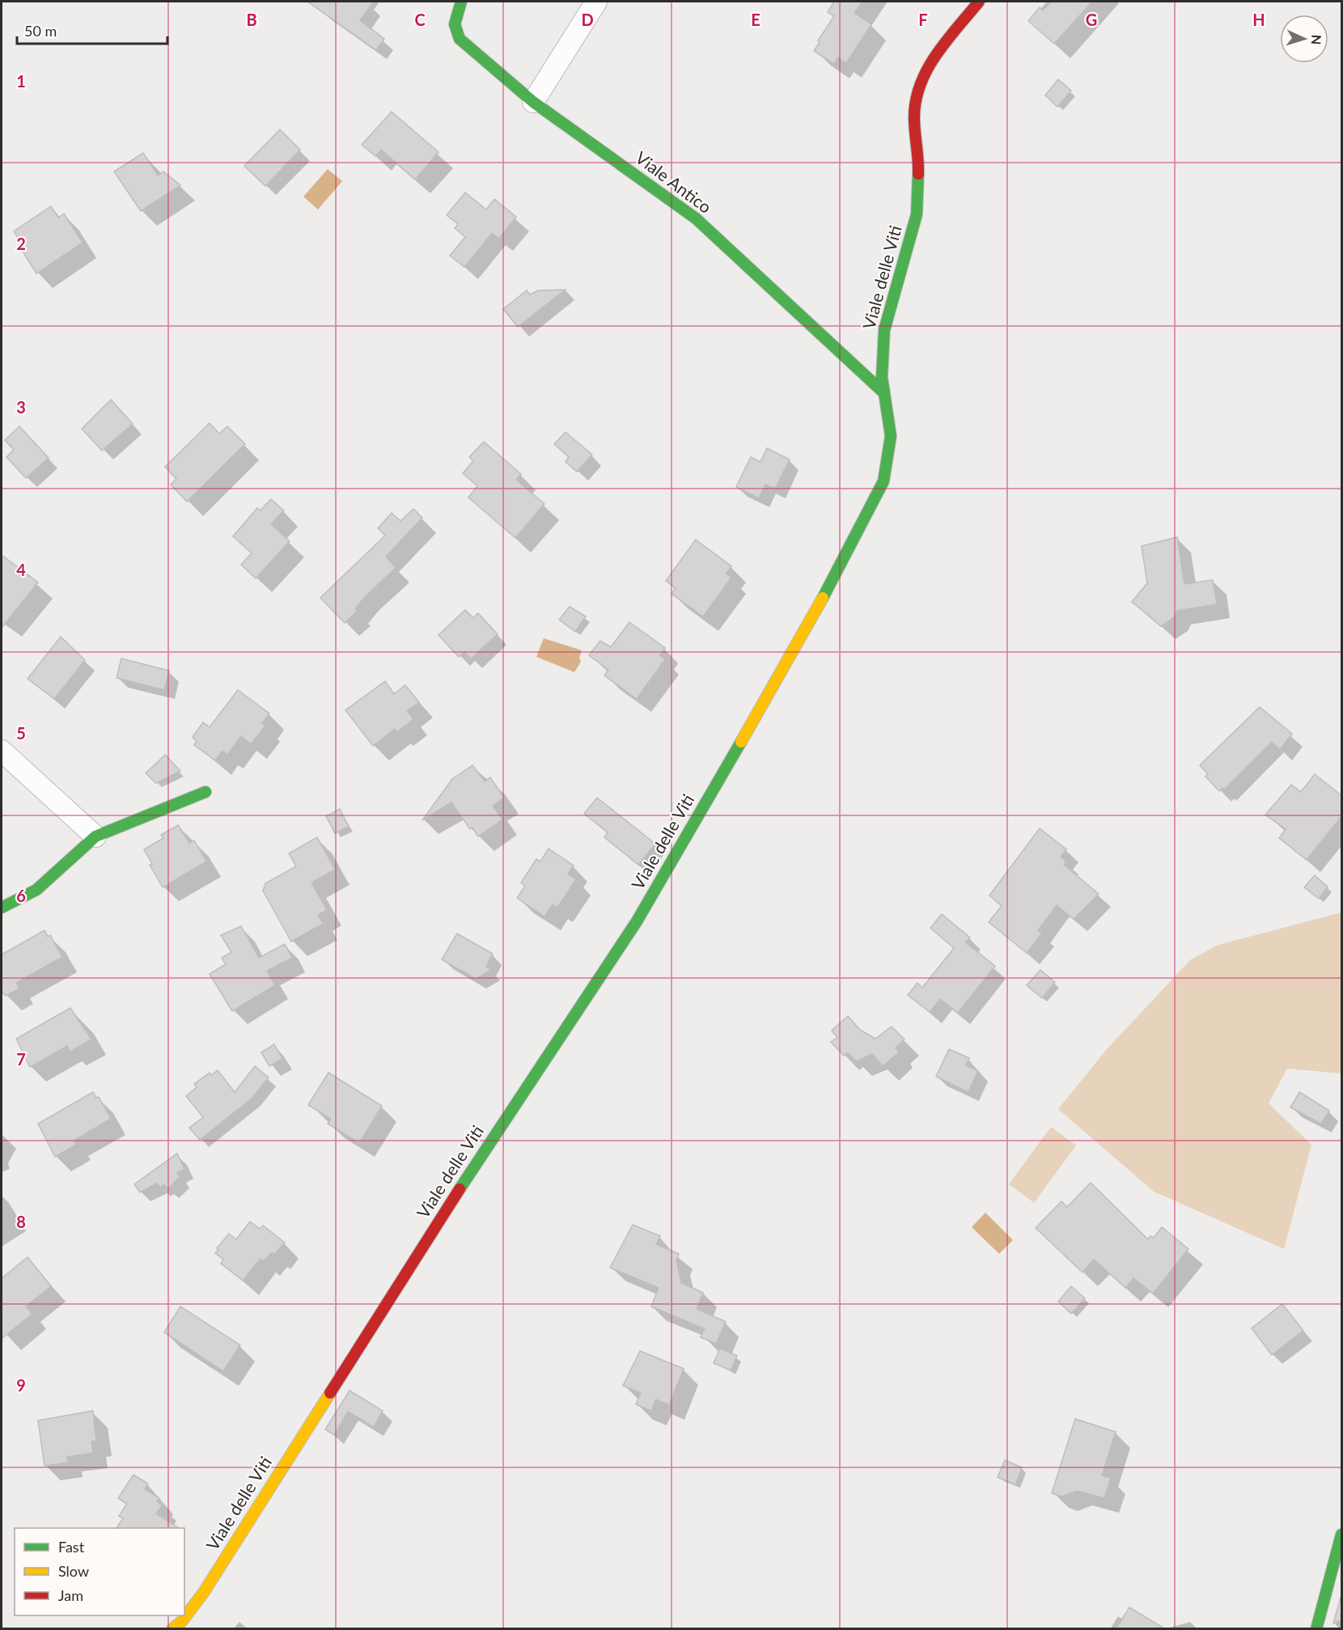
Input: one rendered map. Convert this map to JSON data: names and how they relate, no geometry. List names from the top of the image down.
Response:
{
  "streets": {
    "street": ["Viale Antico", "Viale delle Viti"]
  },
  "crossings": [
    ["Viale Antico", "Viale delle Viti"]
  ],
  "legend": ["Fast", "Slow", "Jam"],
  "scale_bar": "50 m",
  "north": "right",
  "grid": {
    "columns": [
      "B",
      "C",
      "D",
      "E",
      "F",
      "G",
      "H"
    ],
    "rows": [
      "1",
      "2",
      "3",
      "4",
      "5",
      "6",
      "7",
      "8",
      "9"
    ]
  }
}
